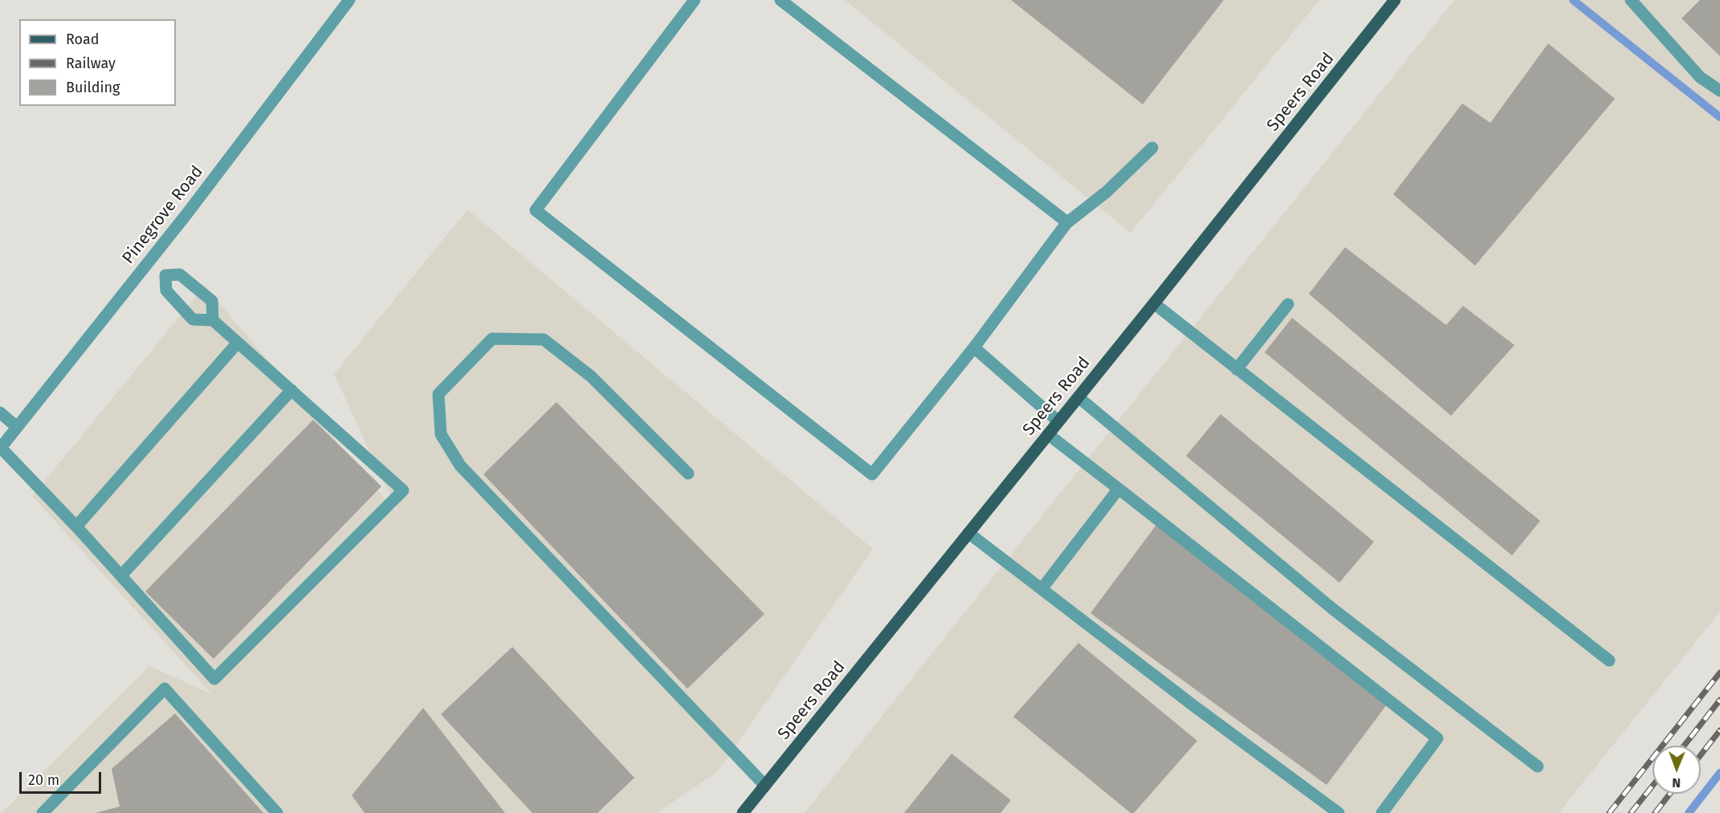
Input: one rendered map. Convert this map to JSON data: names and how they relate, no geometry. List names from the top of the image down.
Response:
{
  "streets": {
    "main road": ["Speers Road"],
    "street": ["Pinegrove Road"]
  },
  "legend": ["Road", "Railway", "Building"],
  "scale_bar": "20 m",
  "north": "bottom"
}
